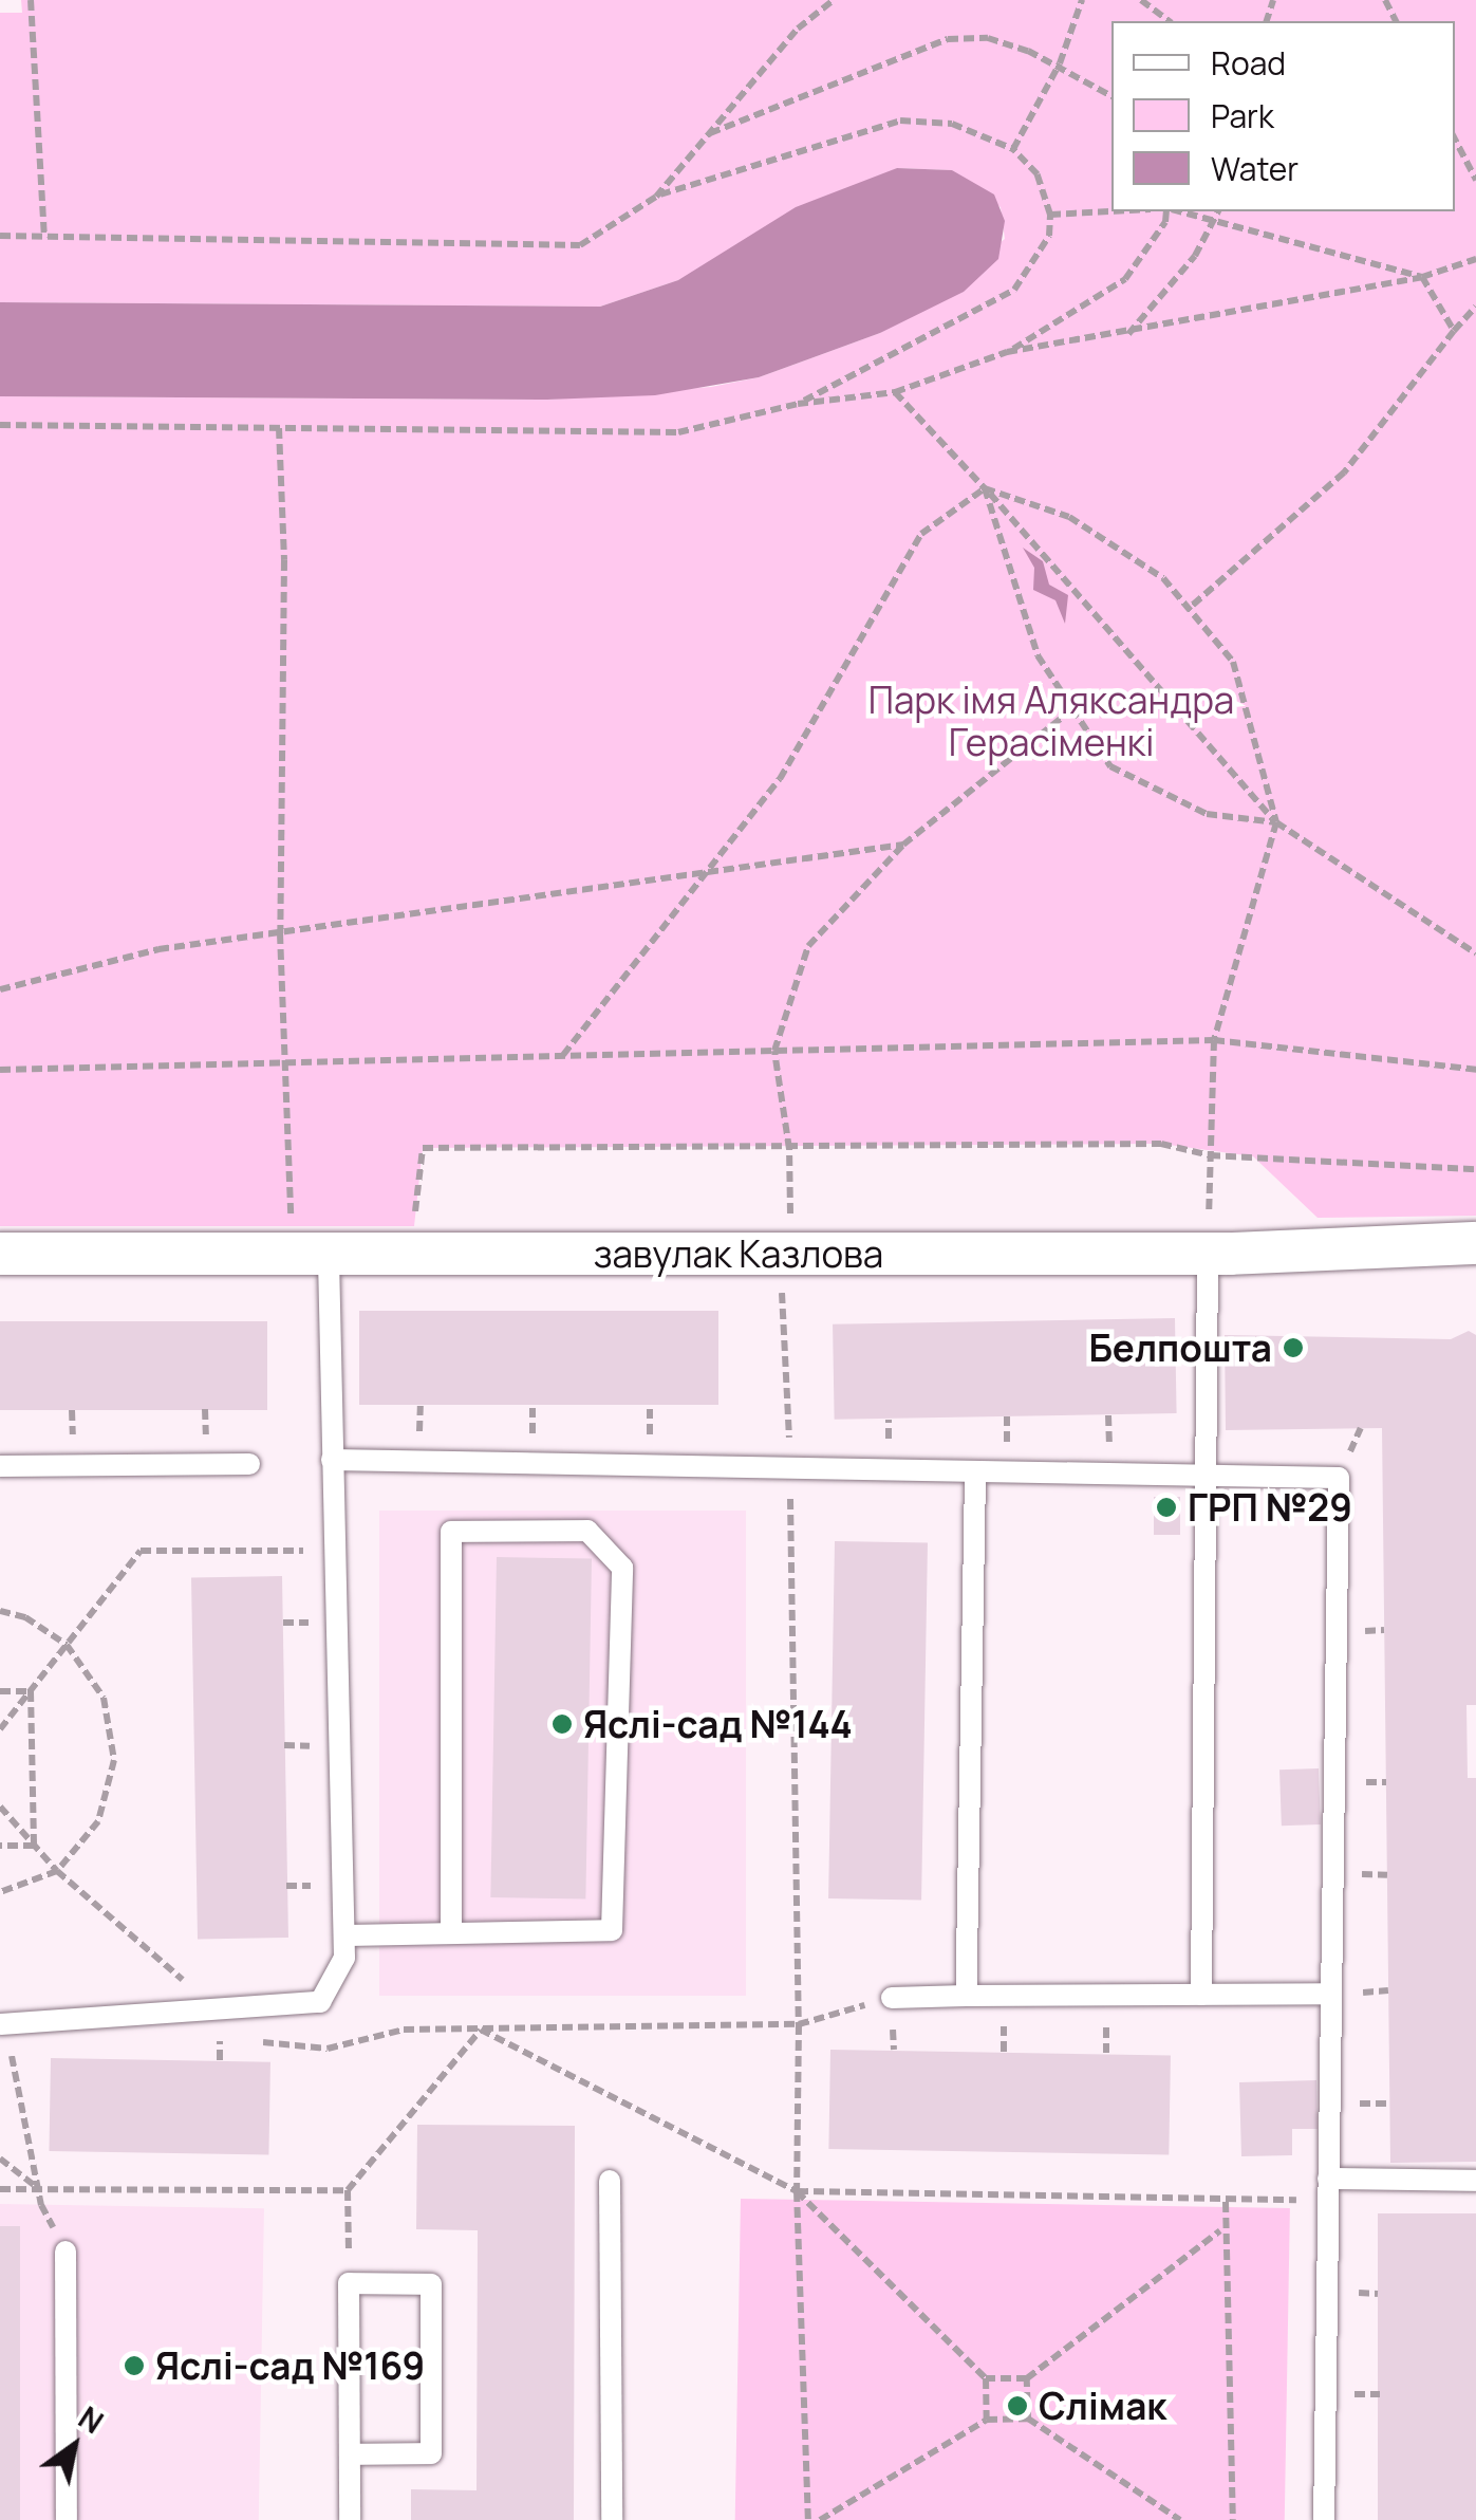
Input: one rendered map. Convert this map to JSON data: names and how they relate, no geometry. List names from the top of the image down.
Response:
{
  "streets": {
    "street": ["завулак Казлова"]
  },
  "parks": ["Парк імя Аляксандра Герасіменкі"],
  "places": [
    "Белпошта",
    "ГРП №29",
    "Яслі-сад №144",
    "Яслі-сад №169",
    "Слімак"
  ],
  "legend": ["Road", "Park", "Water"],
  "north": "top right"
}
